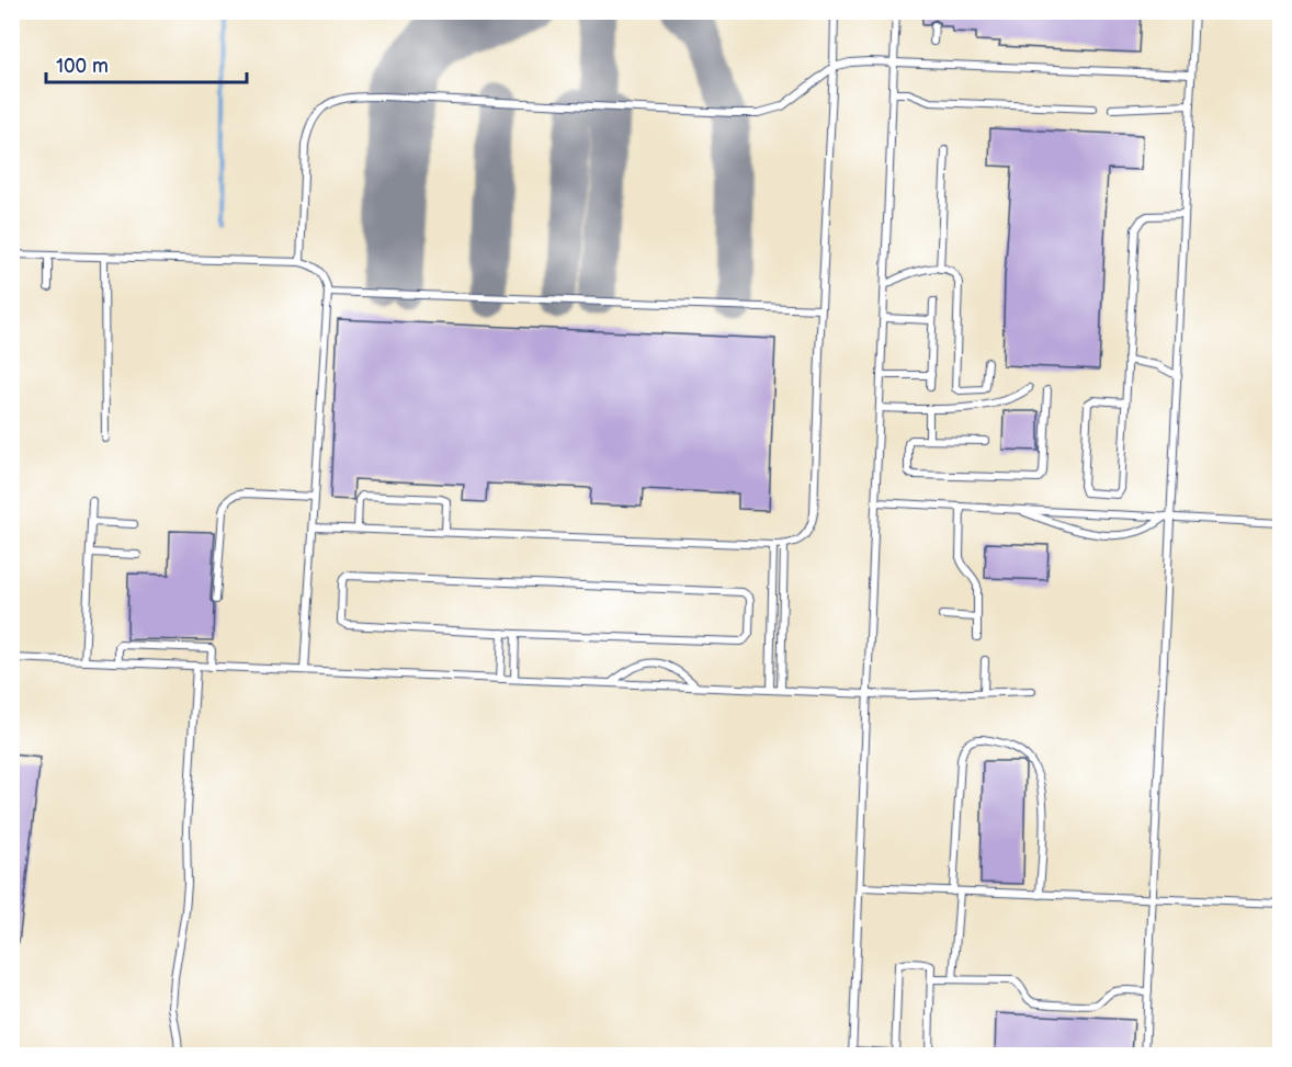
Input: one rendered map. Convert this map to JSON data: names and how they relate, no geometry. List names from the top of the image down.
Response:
{
  "scale_bar": "100 m"
}
